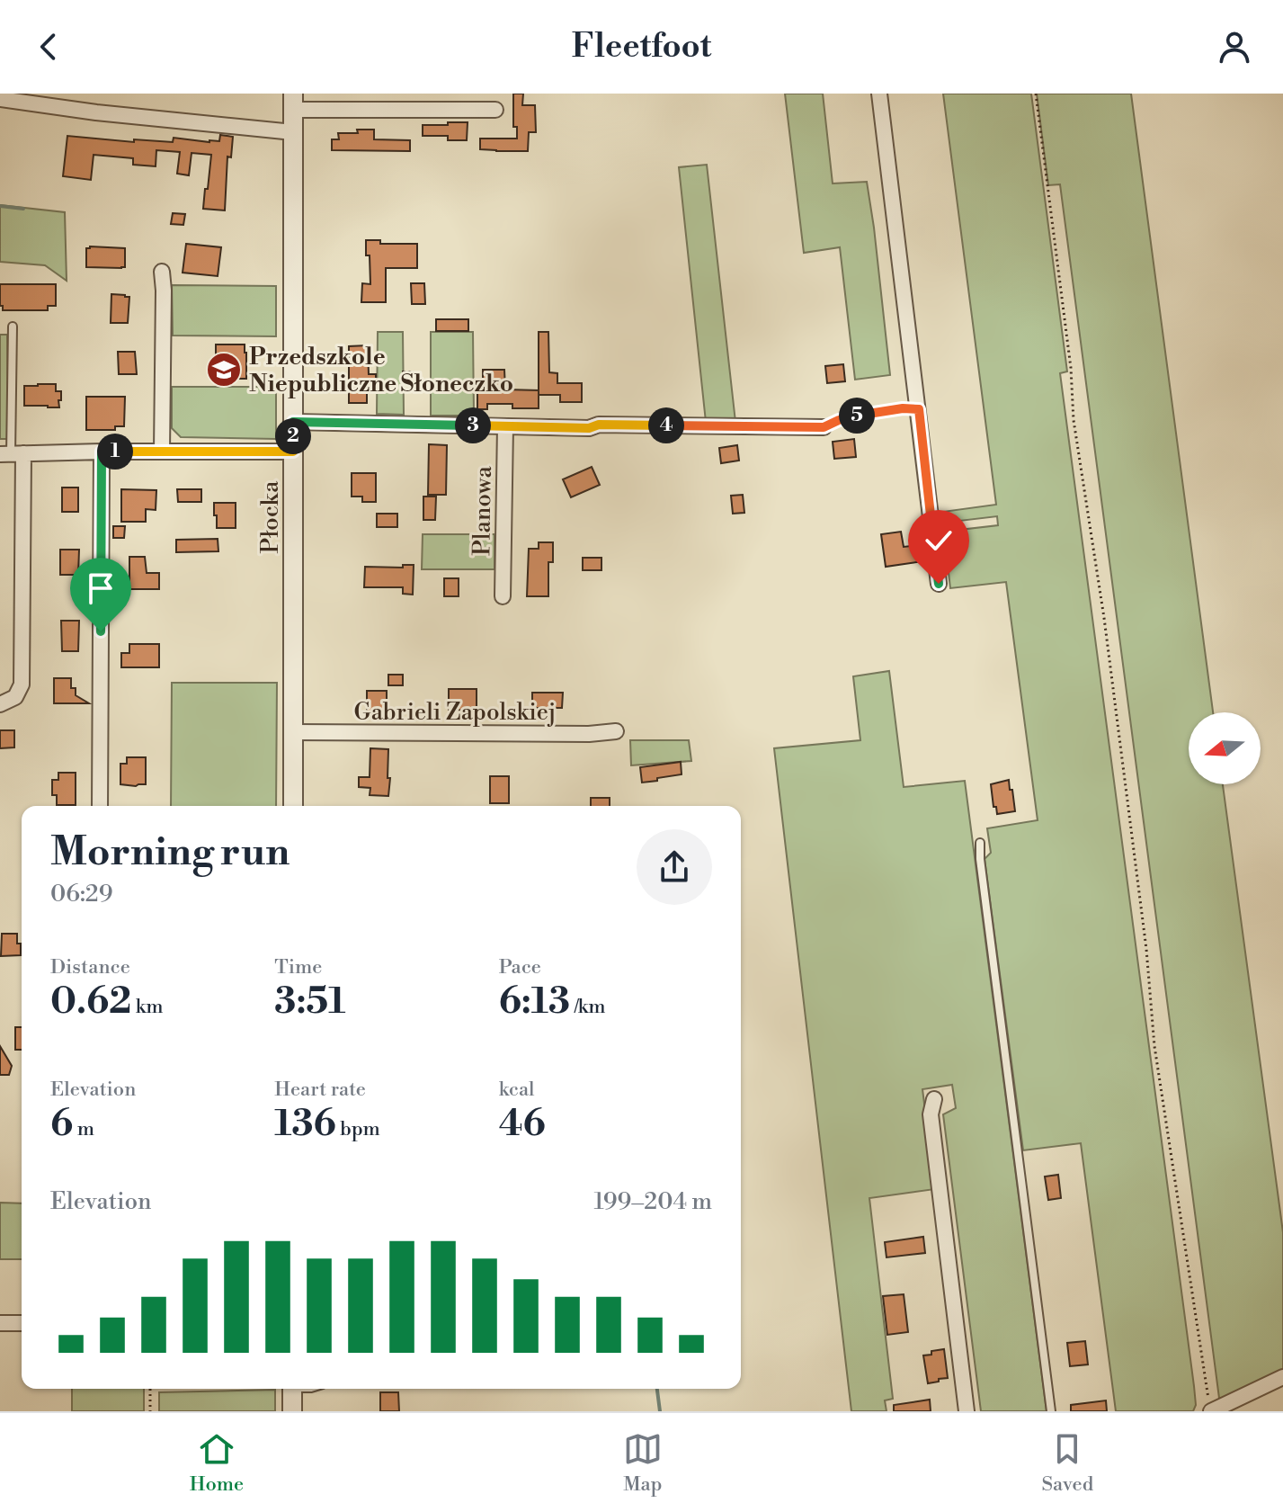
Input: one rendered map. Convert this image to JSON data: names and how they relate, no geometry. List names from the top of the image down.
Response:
{
  "streets": {
    "street": ["Planowa", "Płocka", "Gabrieli Zapolskiej"]
  },
  "crossings": [
    ["Płocka", "Gabrieli Zapolskiej"]
  ],
  "places": {
    "school or university": ["Przedszkole Niepubliczne Słoneczko"]
  },
  "north": "left",
  "page": {
    "header": "Fleetfoot",
    "pins": [
      "5",
      "3",
      "4",
      "2",
      "1"
    ],
    "heading": ["Morning run", "06:29"],
    "stats": [
      ["Distance", "0.62 km"],
      ["Time", "3:51"],
      ["Pace", "6:13 /km"],
      ["Elevation", "6 m"],
      ["Heart rate", "136 bpm"],
      ["kcal", "46"]
    ],
    "chart": ["Elevation", "199–204 m"],
    "tabs": ["Home", "Map", "Saved"]
  }
}
